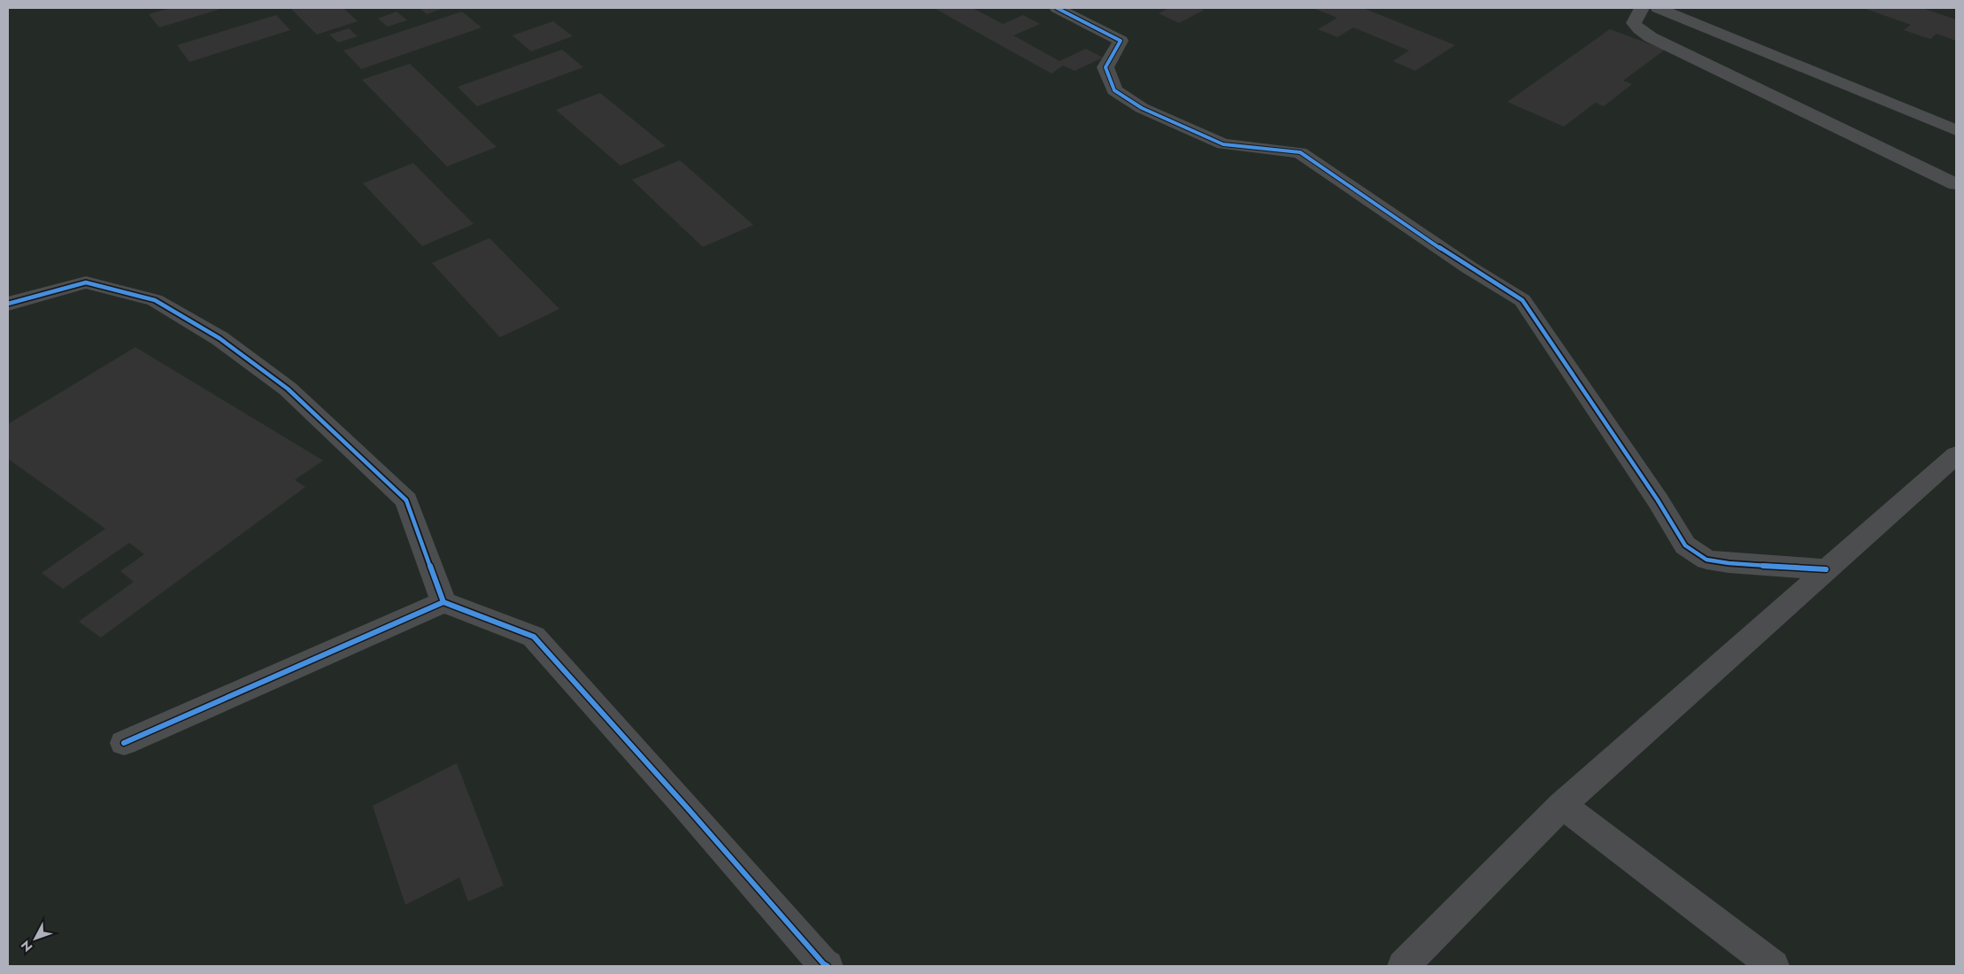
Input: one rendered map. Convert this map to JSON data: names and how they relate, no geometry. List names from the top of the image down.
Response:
{
  "north": "bottom left"
}
